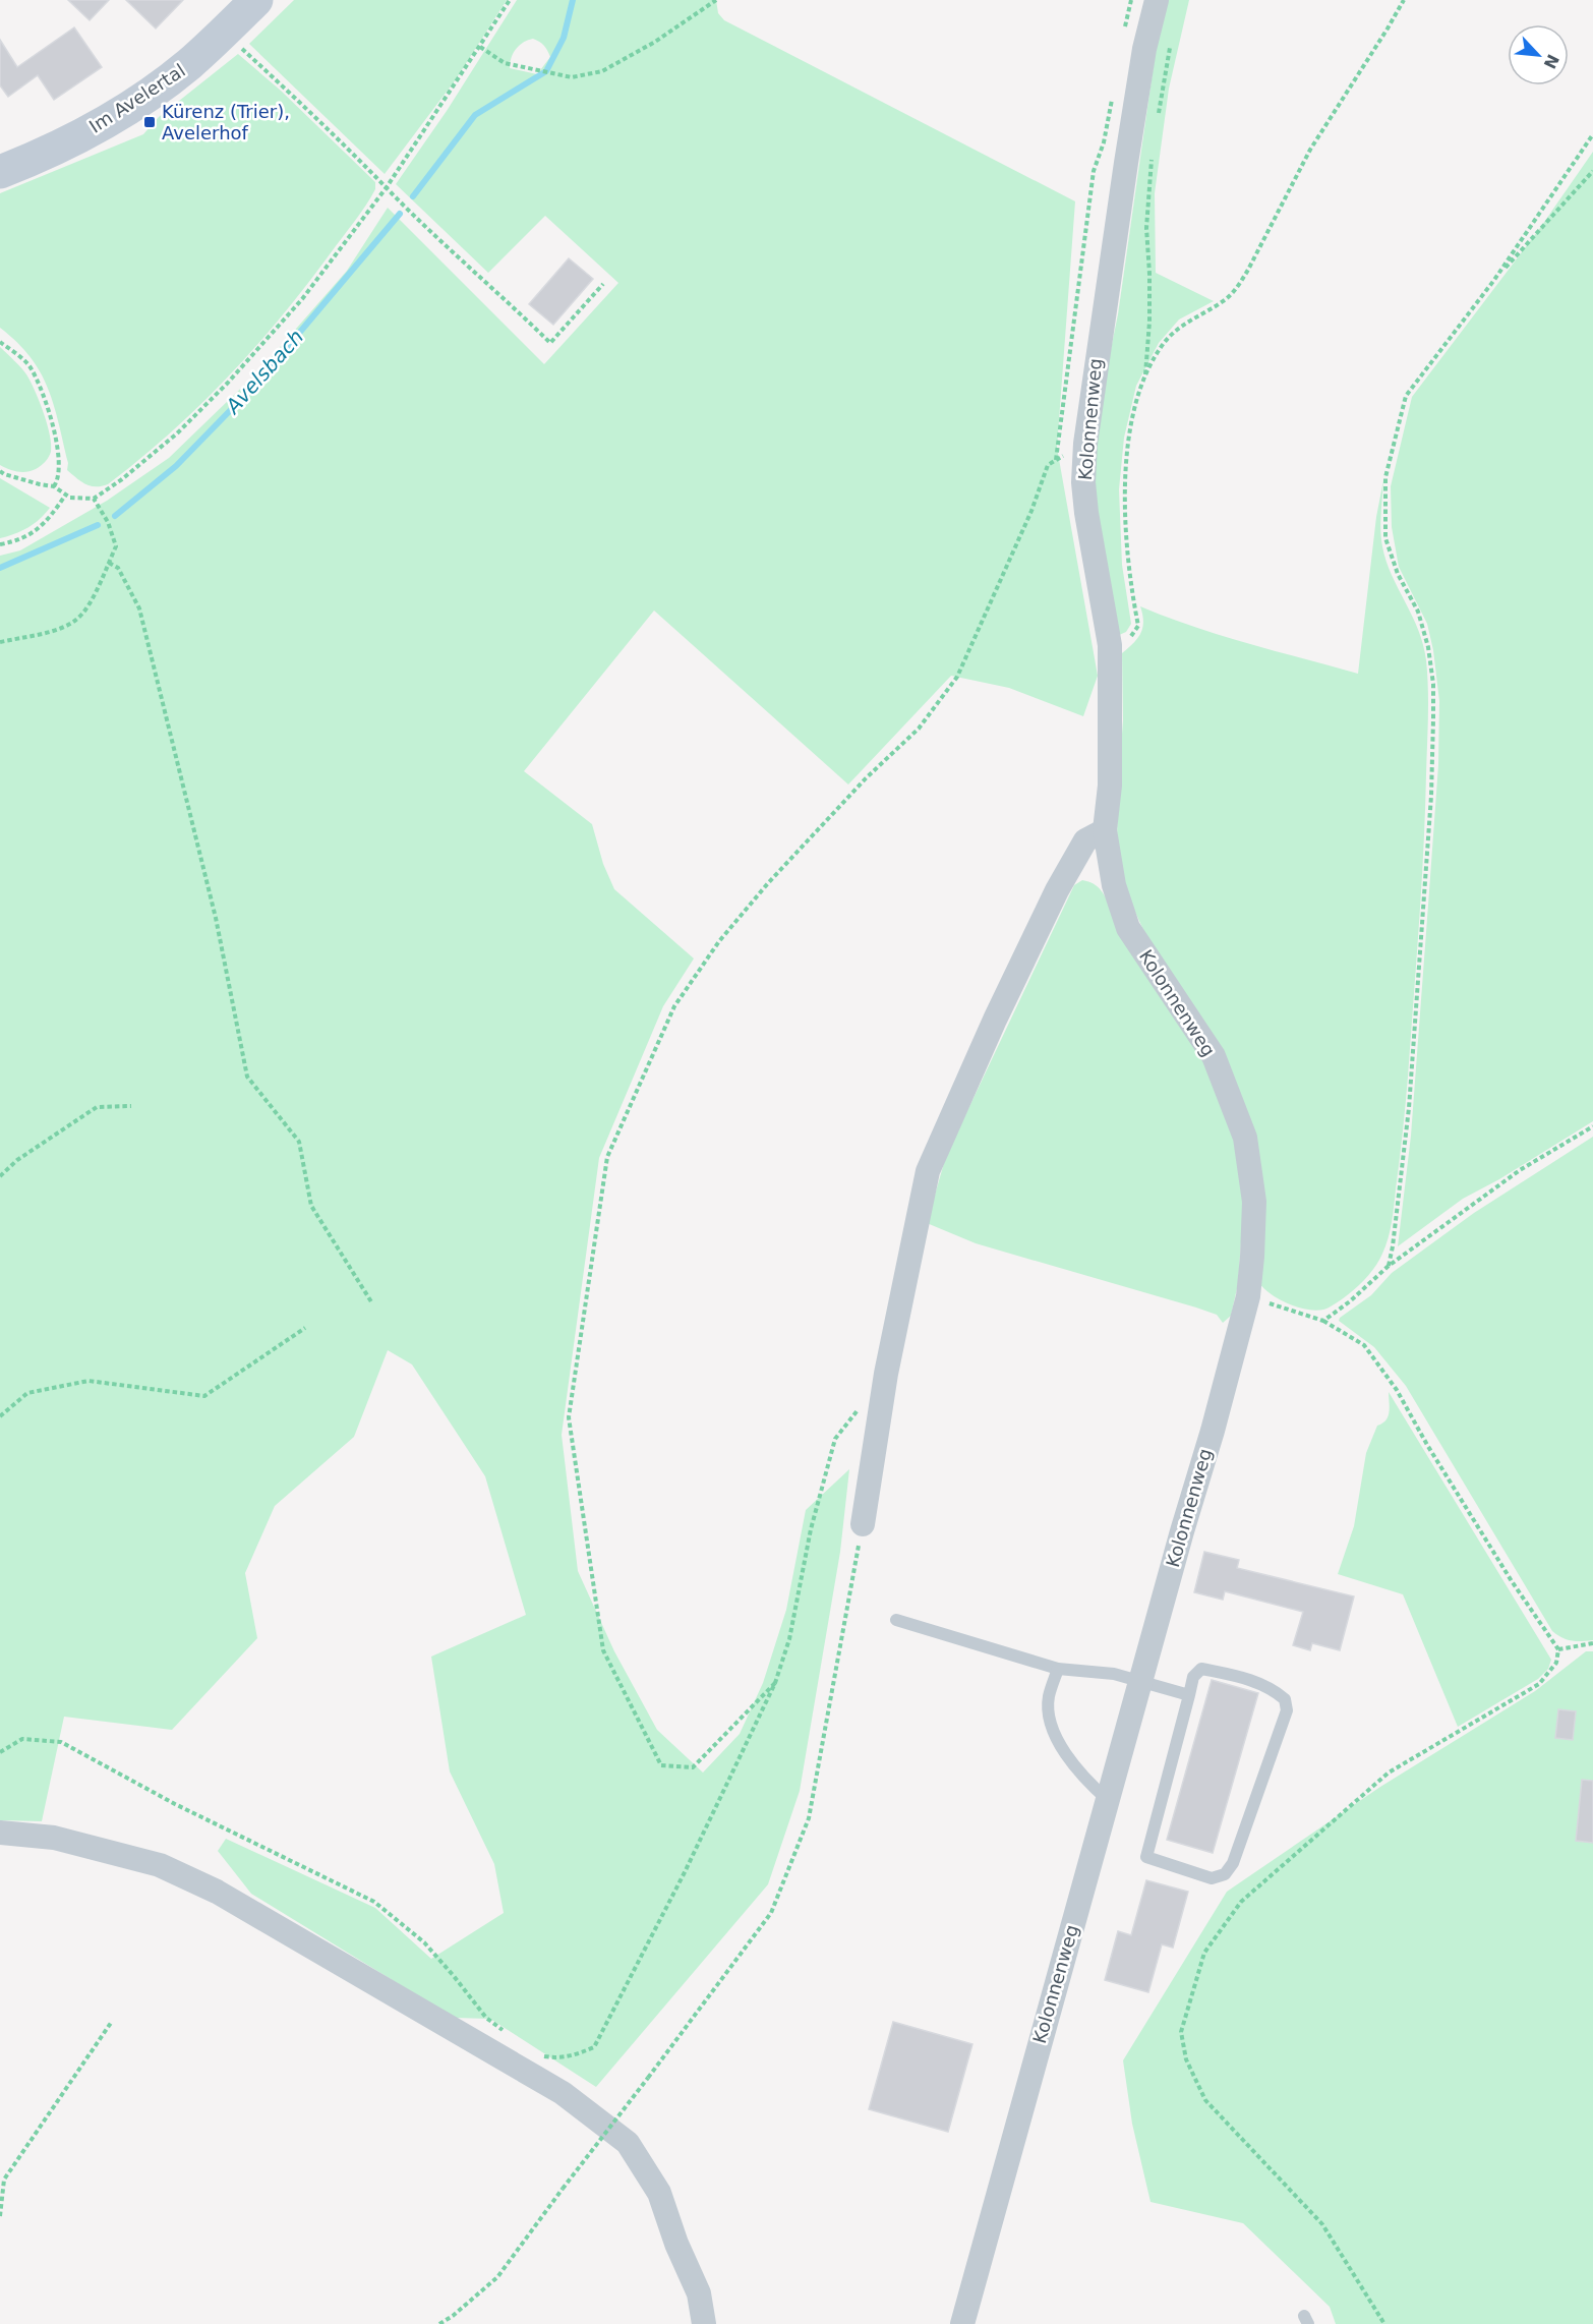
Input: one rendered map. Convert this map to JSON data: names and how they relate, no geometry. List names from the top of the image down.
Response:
{
  "streets": {
    "main road": ["Im Avelertal"],
    "street": ["Kolonnenweg"]
  },
  "water": ["Avelsbach"],
  "places": {
    "transit": ["Kürenz (Trier), Avelerhof"]
  },
  "north": "bottom right"
}
